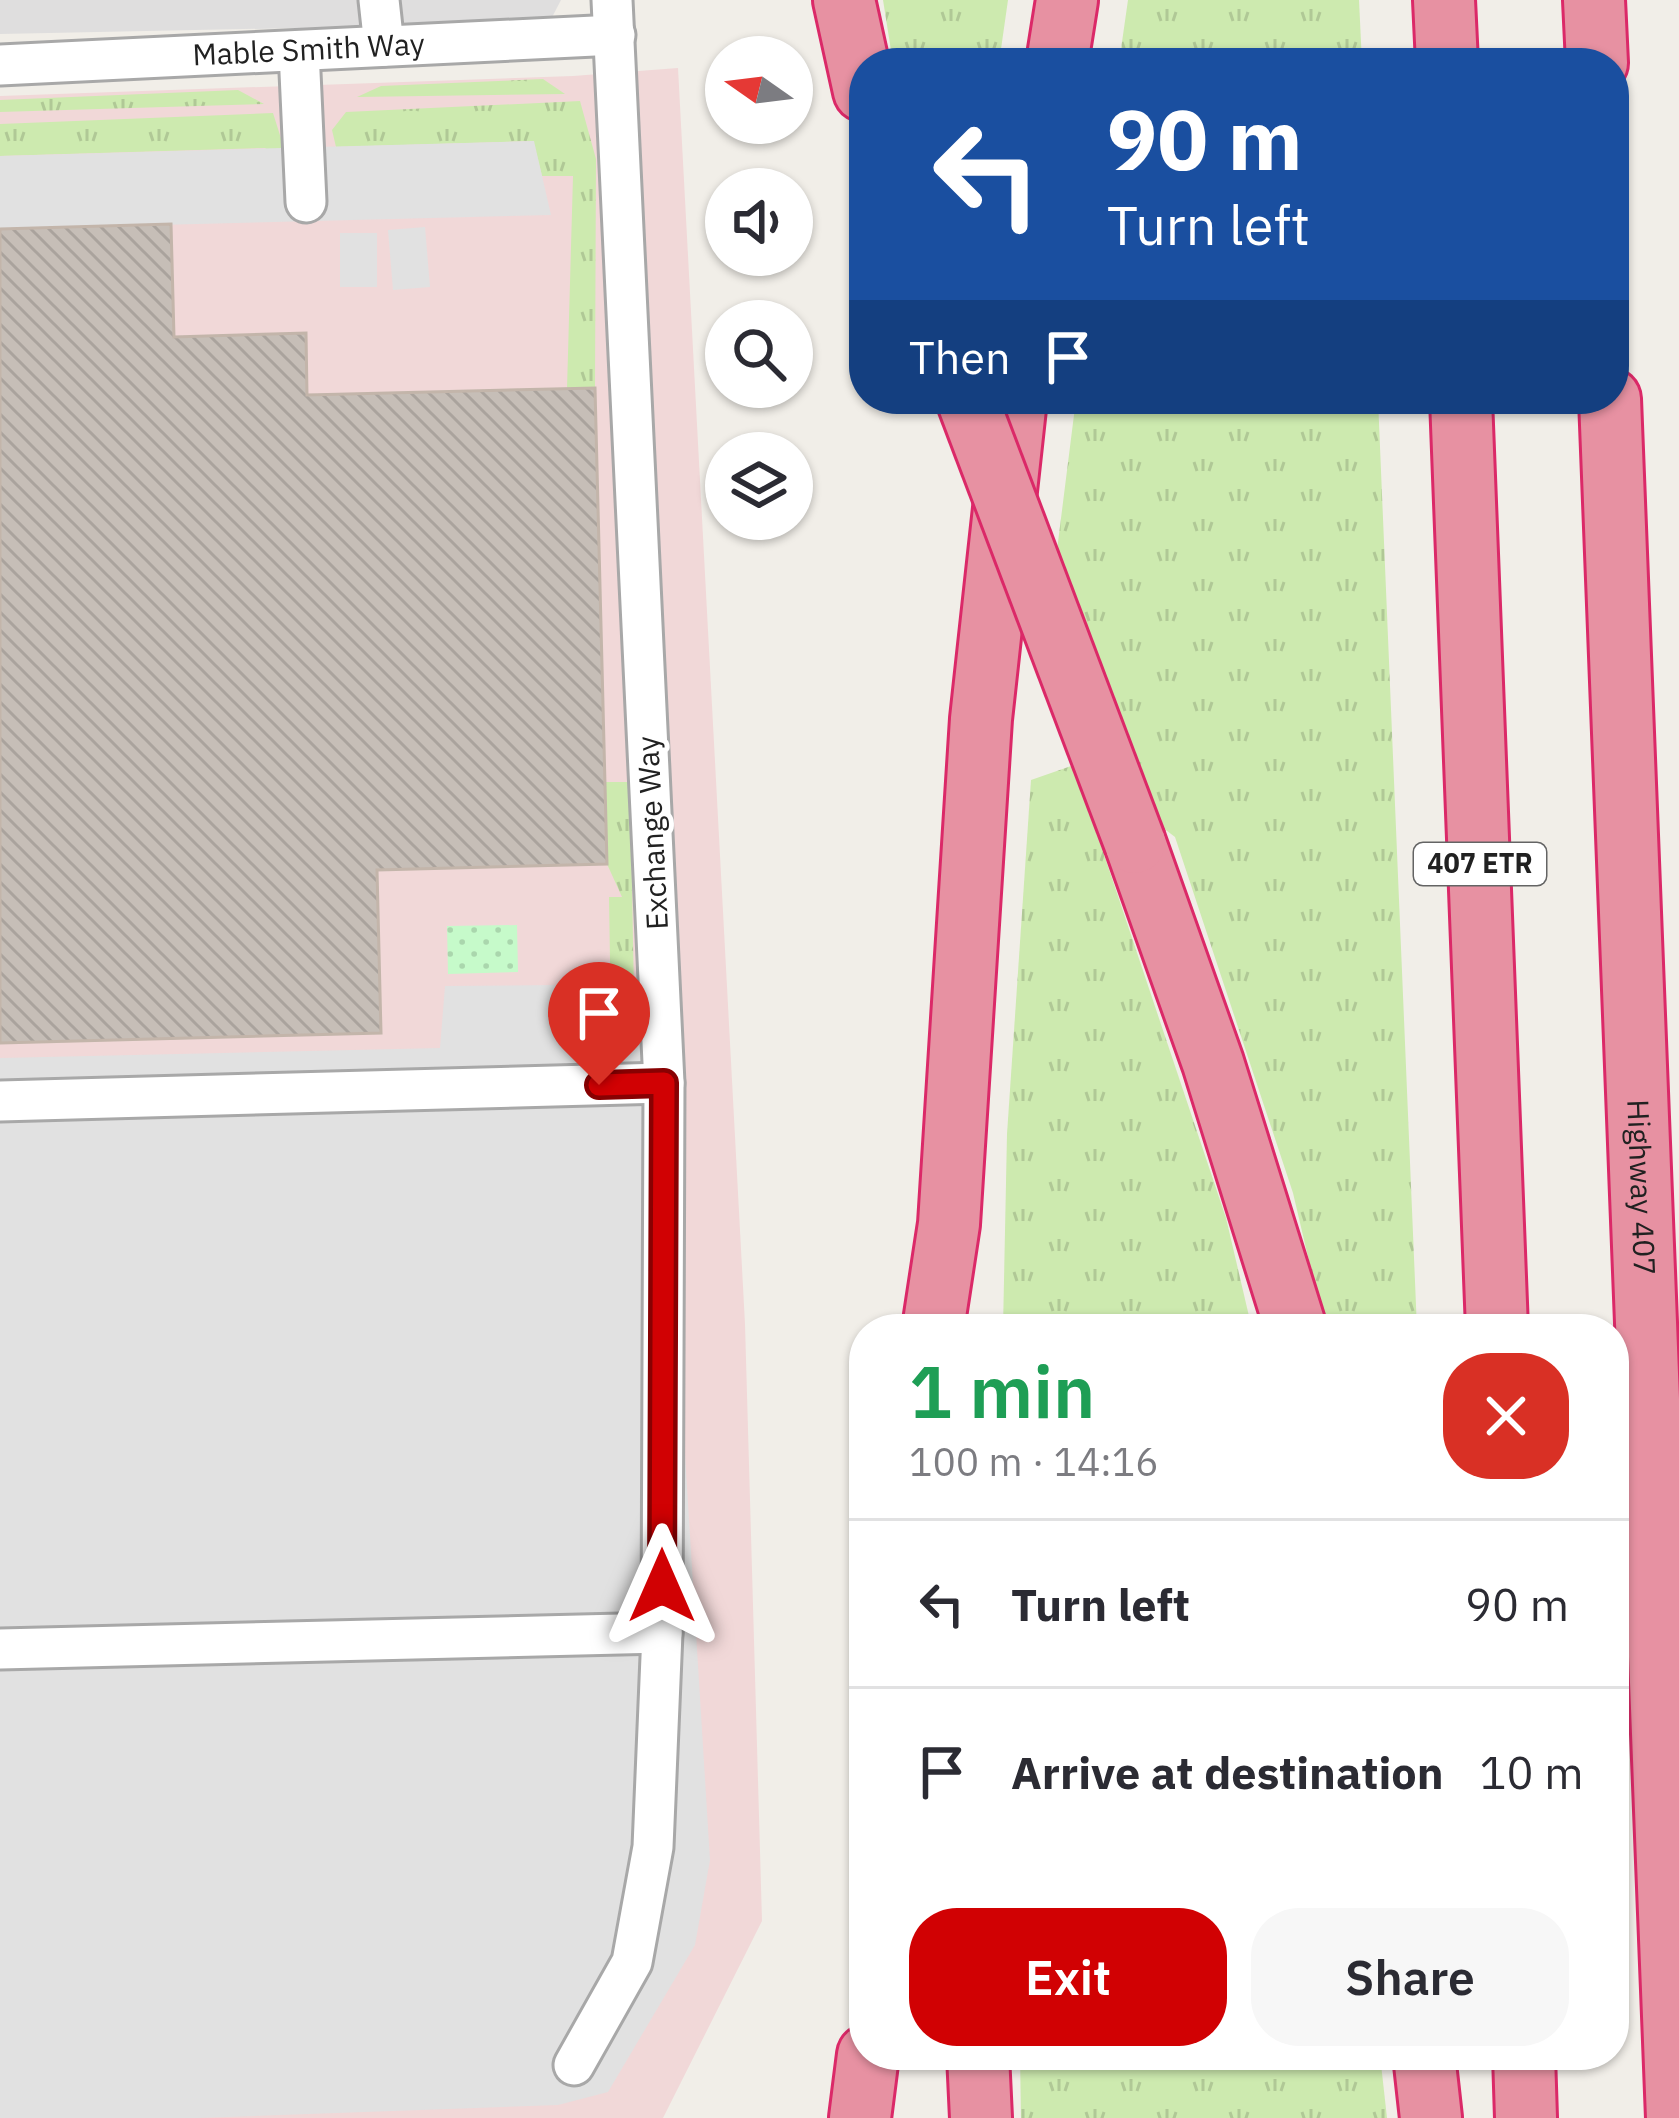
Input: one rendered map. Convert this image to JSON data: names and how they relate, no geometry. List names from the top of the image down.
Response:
{
  "streets": {
    "highway": ["407 ETR", "Highway 407"],
    "street": ["Mable Smith Way", "Exchange Way"]
  },
  "crossings": [
    ["Mable Smith Way", "Exchange Way"]
  ],
  "north": "left",
  "page": {
    "turn": ["90 m", "Turn left"],
    "then": "Then",
    "heading": ["1 min", "100 m · 14:16"],
    "list": [
      {
        "name": "Turn left",
        "value": "90 m"
      },
      {
        "name": "Arrive at destination",
        "value": "10 m"
      }
    ],
    "buttons": ["Exit", "Share"]
  }
}
